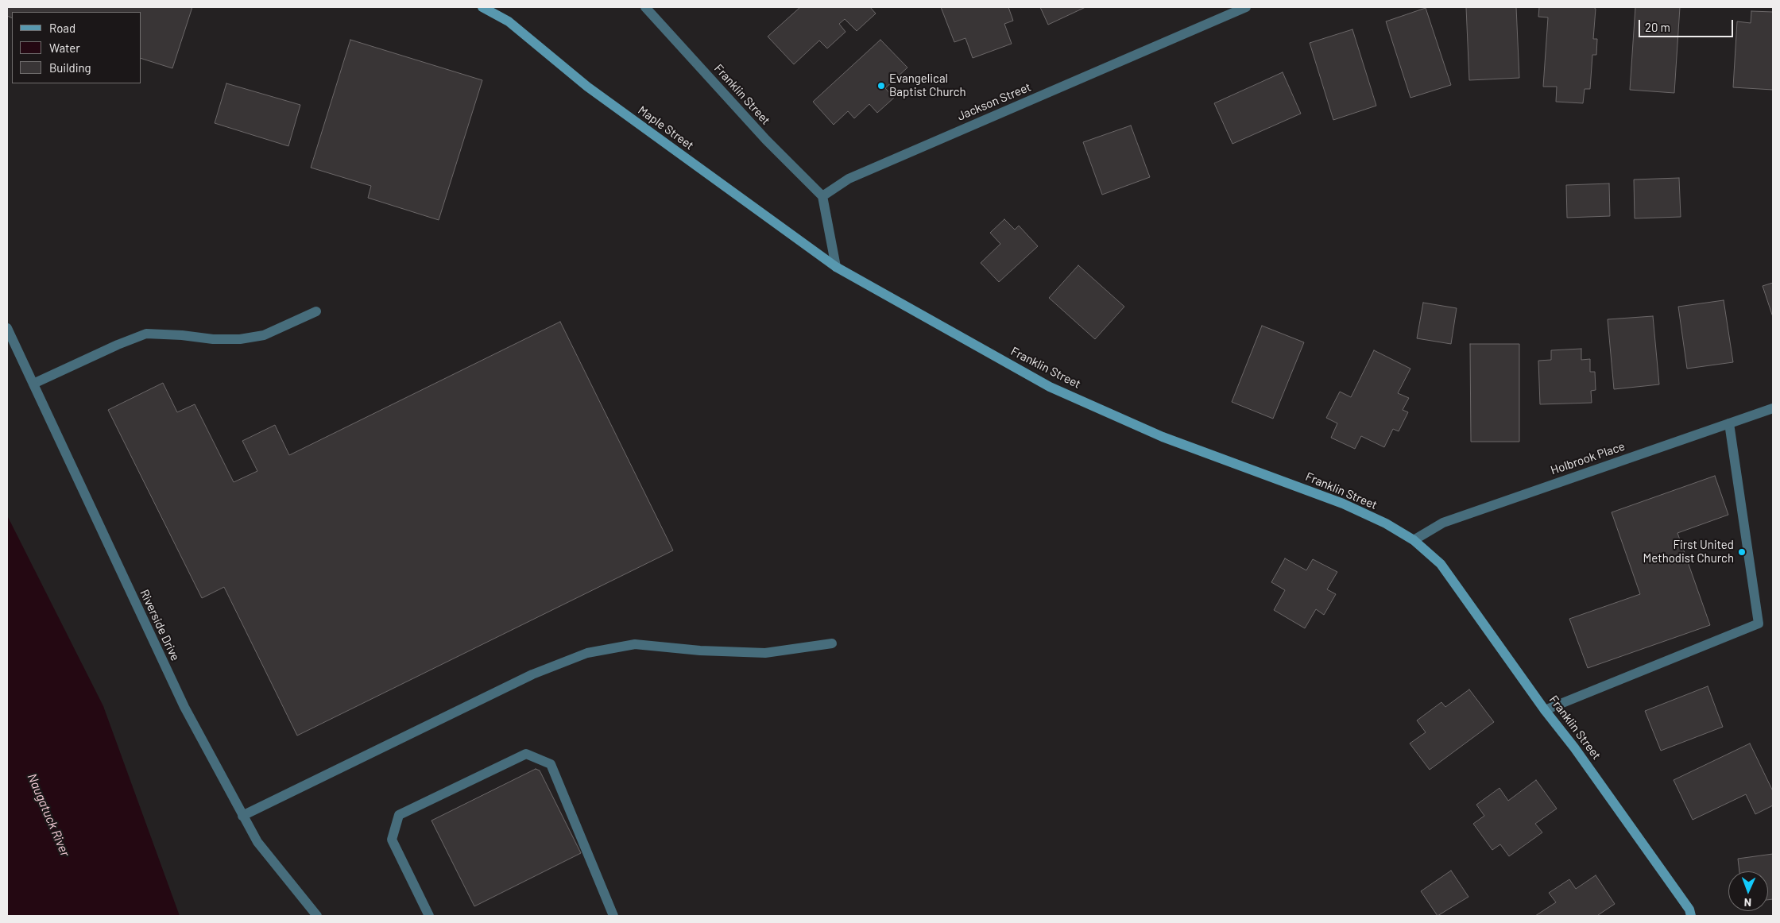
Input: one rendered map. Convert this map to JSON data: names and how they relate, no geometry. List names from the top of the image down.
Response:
{
  "streets": {
    "main road": ["Franklin Street", "Maple Street"],
    "street": ["Jackson Street", "Holbrook Place", "Riverside Drive"]
  },
  "crossings": [
    ["Franklin Street", "Jackson Street"],
    ["Franklin Street", "Maple Street"],
    ["Franklin Street", "Holbrook Place"]
  ],
  "water": ["Naugatuck River"],
  "places": ["Evangelical Baptist Church", "First United Methodist Church"],
  "legend": ["Road", "Water", "Building"],
  "scale_bar": "20 m",
  "north": "bottom"
}
